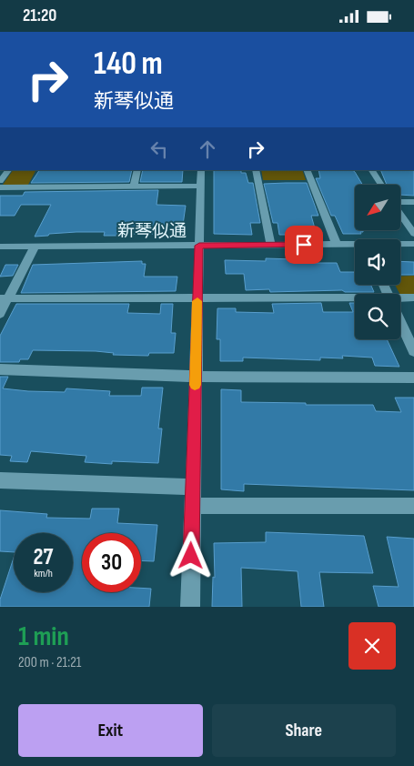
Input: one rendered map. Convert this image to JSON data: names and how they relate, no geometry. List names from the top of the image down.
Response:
{
  "streets": {
    "street": ["新琴似通"]
  },
  "north": "bottom left",
  "page": {
    "status": "21:20",
    "turn": ["140 m", "新琴似通"],
    "speed": "27 km/h",
    "limit": "30",
    "heading": ["1 min", "200 m · 21:21"],
    "buttons": ["Exit", "Share"]
  }
}
